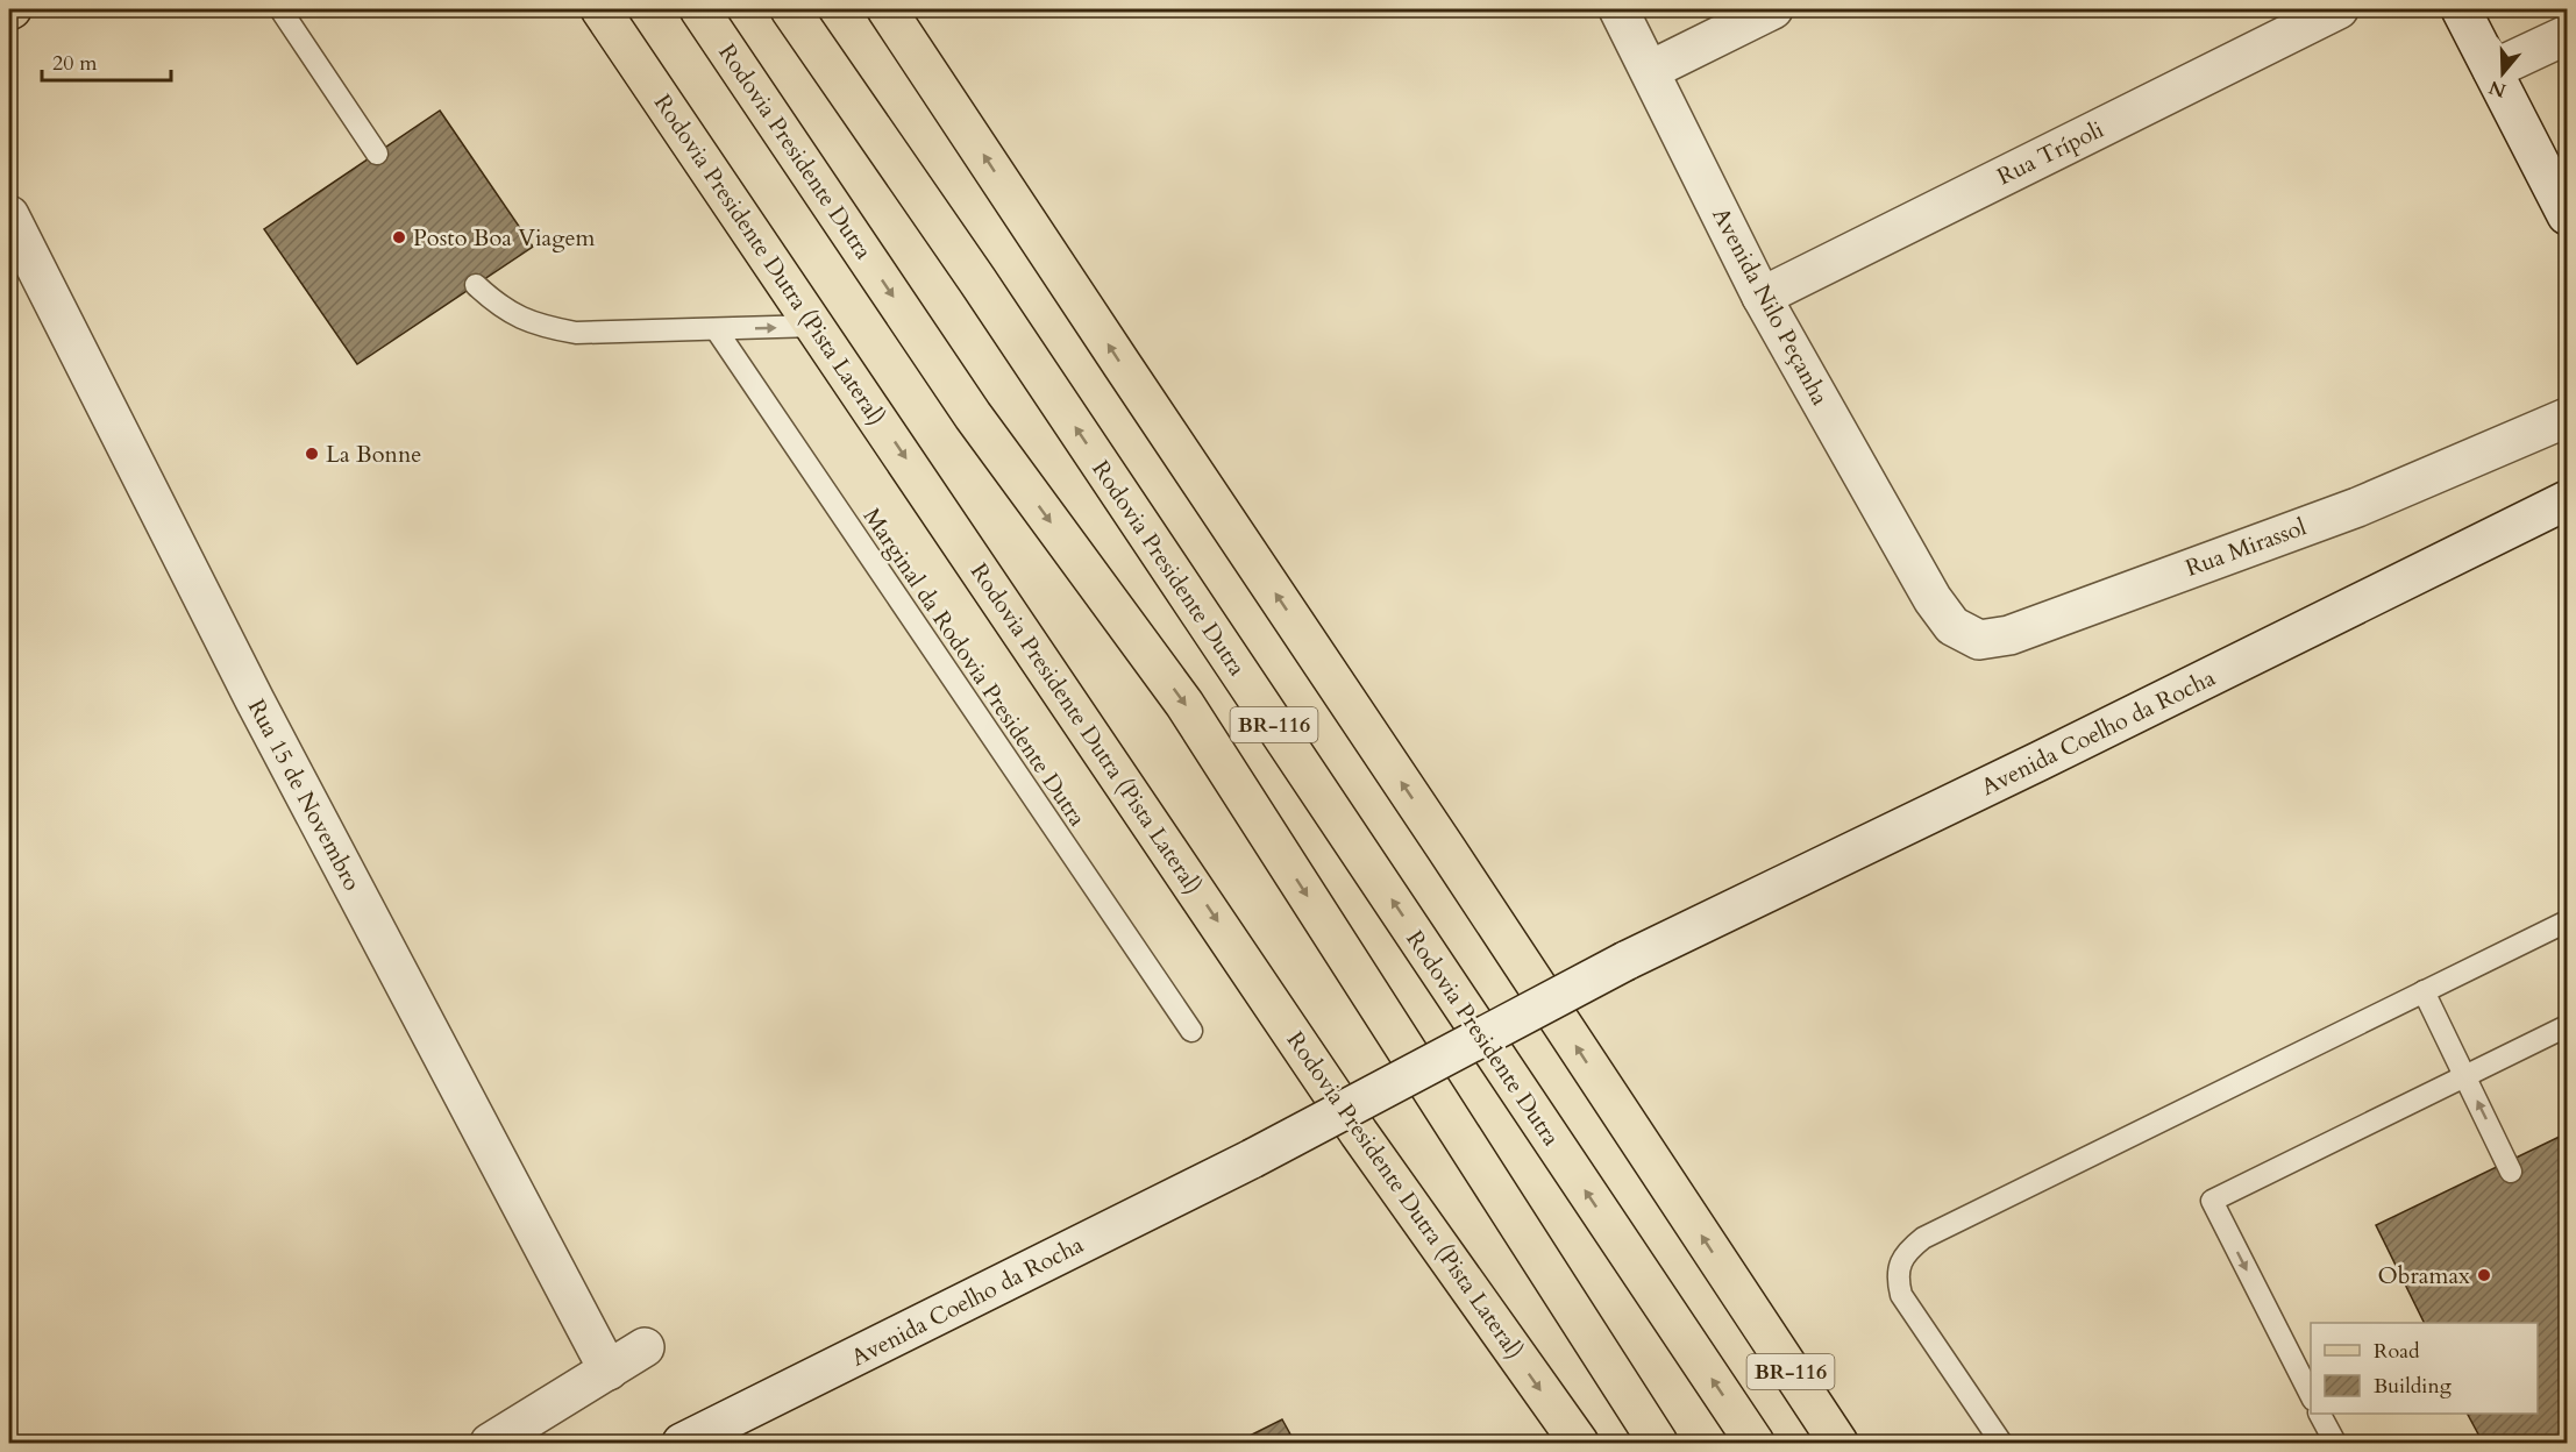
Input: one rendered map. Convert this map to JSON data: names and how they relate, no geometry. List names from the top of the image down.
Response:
{
  "streets": {
    "main road": ["Rodovia Presidente Dutra", "Rodovia Presidente Dutra (Pista Lateral)", "BR-116"],
    "street": [
      "Rua Trípoli",
      "Avenida Nilo Peçanha",
      "Rua Mirassol",
      "Avenida Coelho da Rocha",
      "Rua 15 de Novembro"
    ],
    "lane": ["Marginal da Rodovia Presidente Dutra"]
  },
  "crossings": [
    ["Rua Trípoli", "Avenida Nilo Peçanha"],
    ["Avenida Nilo Peçanha", "Rua Mirassol"]
  ],
  "places": ["Posto Boa Viagem", "La Bonne", "Obramax"],
  "legend": ["Road", "Building"],
  "scale_bar": "20 m",
  "north": "bottom"
}
